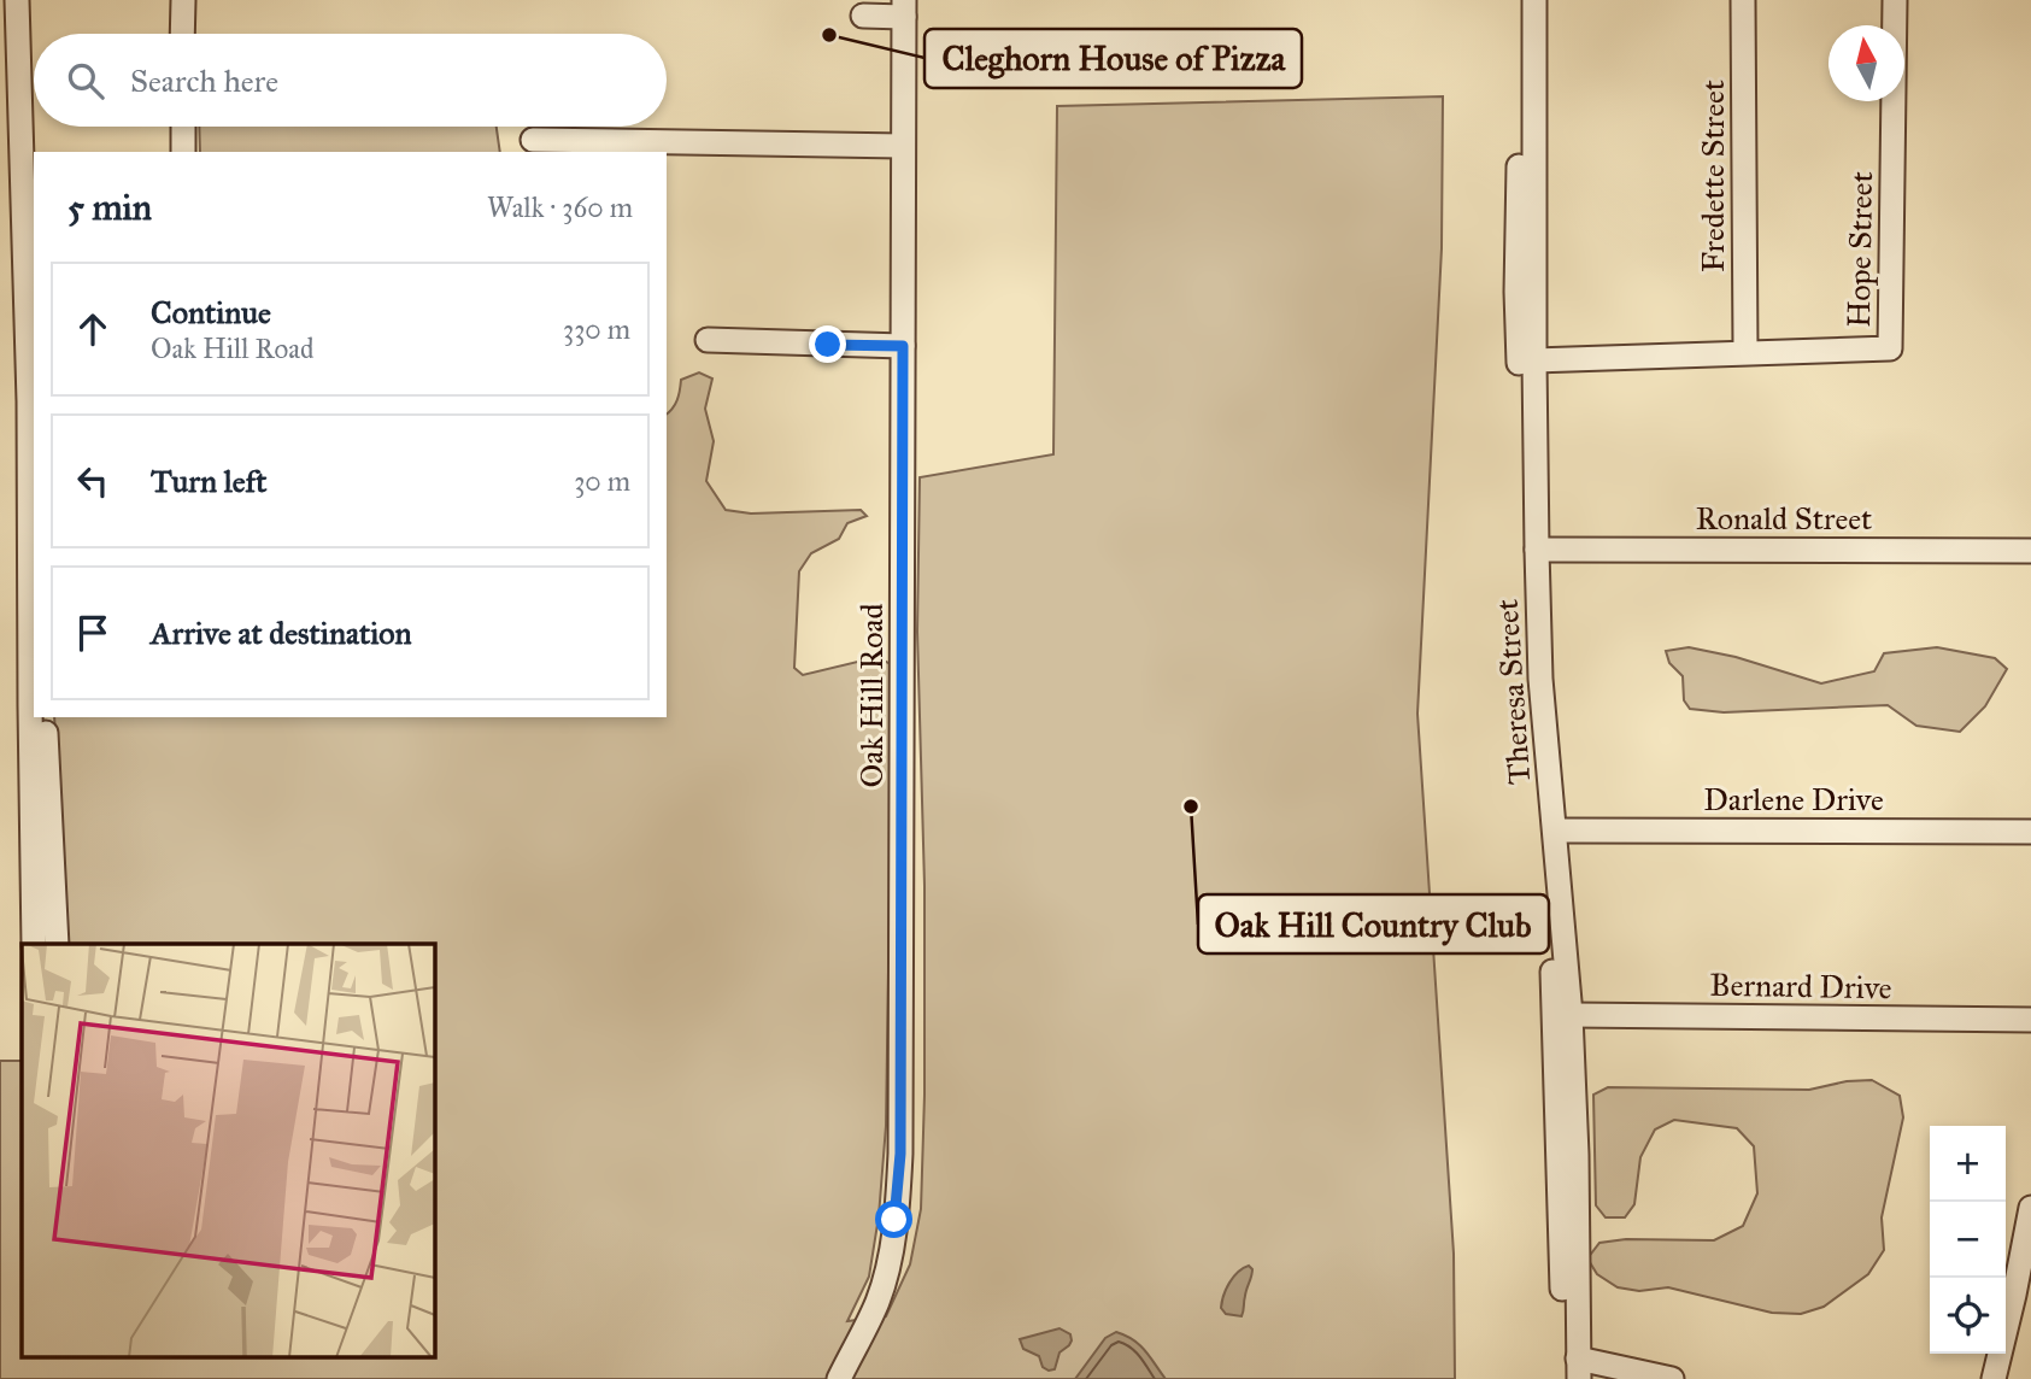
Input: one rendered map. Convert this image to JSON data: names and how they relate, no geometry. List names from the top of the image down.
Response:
{
  "streets": {
    "street": [
      "Fredette Street",
      "Hope Street",
      "Ronald Street",
      "Theresa Street",
      "Oak Hill Road",
      "Darlene Drive",
      "Bernard Drive"
    ]
  },
  "crossings": [
    ["Fredette Street", "Hope Street"],
    ["Hope Street", "Theresa Street"],
    ["Ronald Street", "Theresa Street"],
    ["Theresa Street", "Darlene Drive"],
    ["Theresa Street", "Bernard Drive"]
  ],
  "places": ["Cleghorn House of Pizza", "Oak Hill Country Club"],
  "north": "top",
  "page": {
    "search": "Search here",
    "heading": ["5 min", "Walk · 360 m"],
    "list": [
      ["Continue", "Oak Hill Road", "330 m"],
      ["Turn left", "30 m"],
      "Arrive at destination"
    ],
    "map_buttons": ["+", "−"]
  }
}
